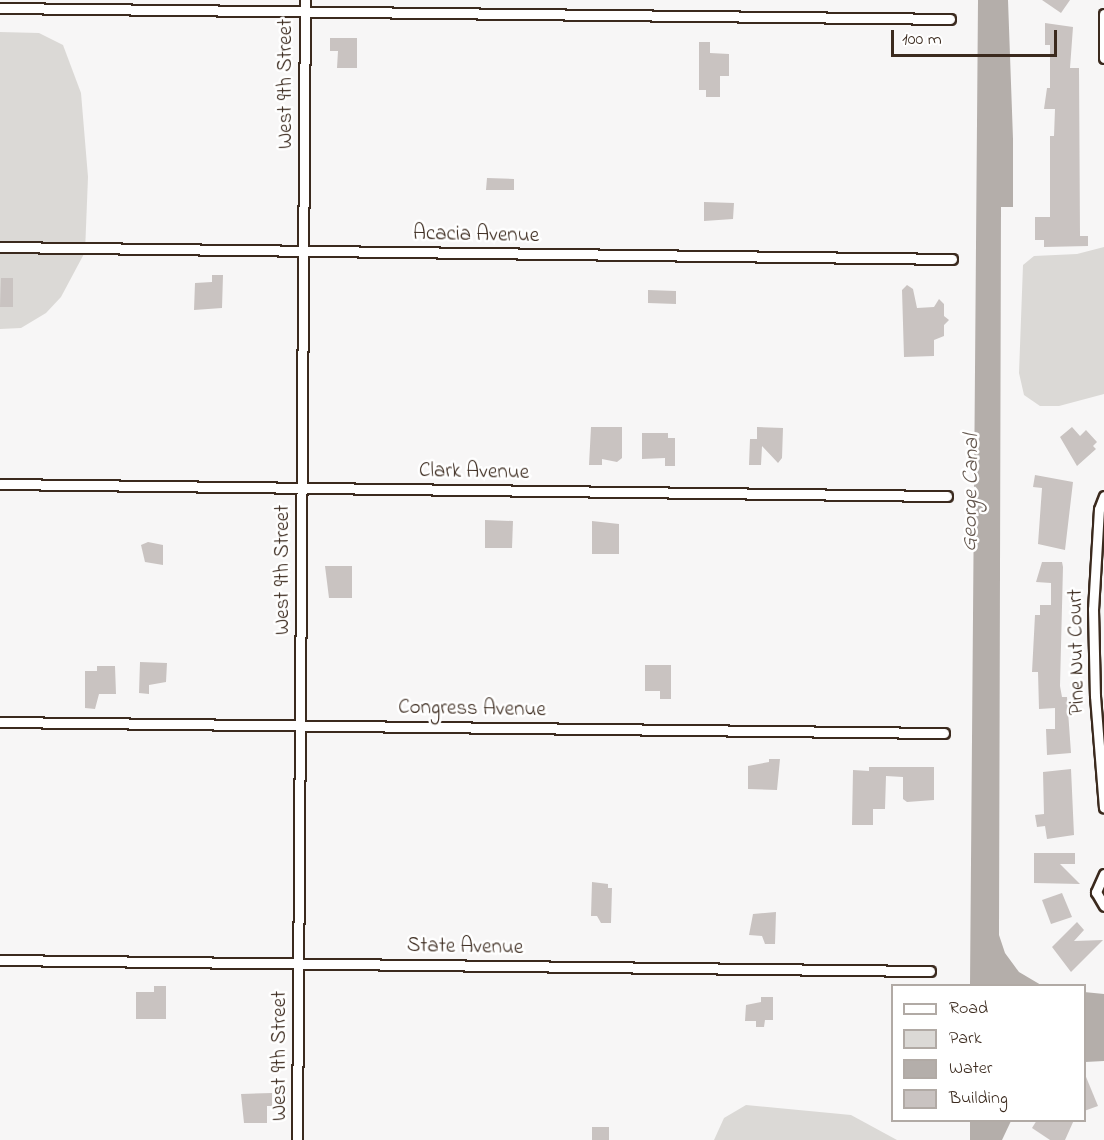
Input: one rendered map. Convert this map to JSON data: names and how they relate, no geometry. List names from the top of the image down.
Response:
{
  "streets": {
    "street": [
      "West 9th Street",
      "Acacia Avenue",
      "Clark Avenue",
      "Pine Nut Court",
      "Congress Avenue",
      "State Avenue"
    ]
  },
  "crossings": [
    ["West 9th Street", "Acacia Avenue"],
    ["West 9th Street", "Clark Avenue"],
    ["West 9th Street", "Congress Avenue"],
    ["West 9th Street", "State Avenue"]
  ],
  "water": ["George Canal"],
  "legend": [
    "Road",
    "Park",
    "Water",
    "Building"
  ],
  "scale_bar": "100 m"
}
